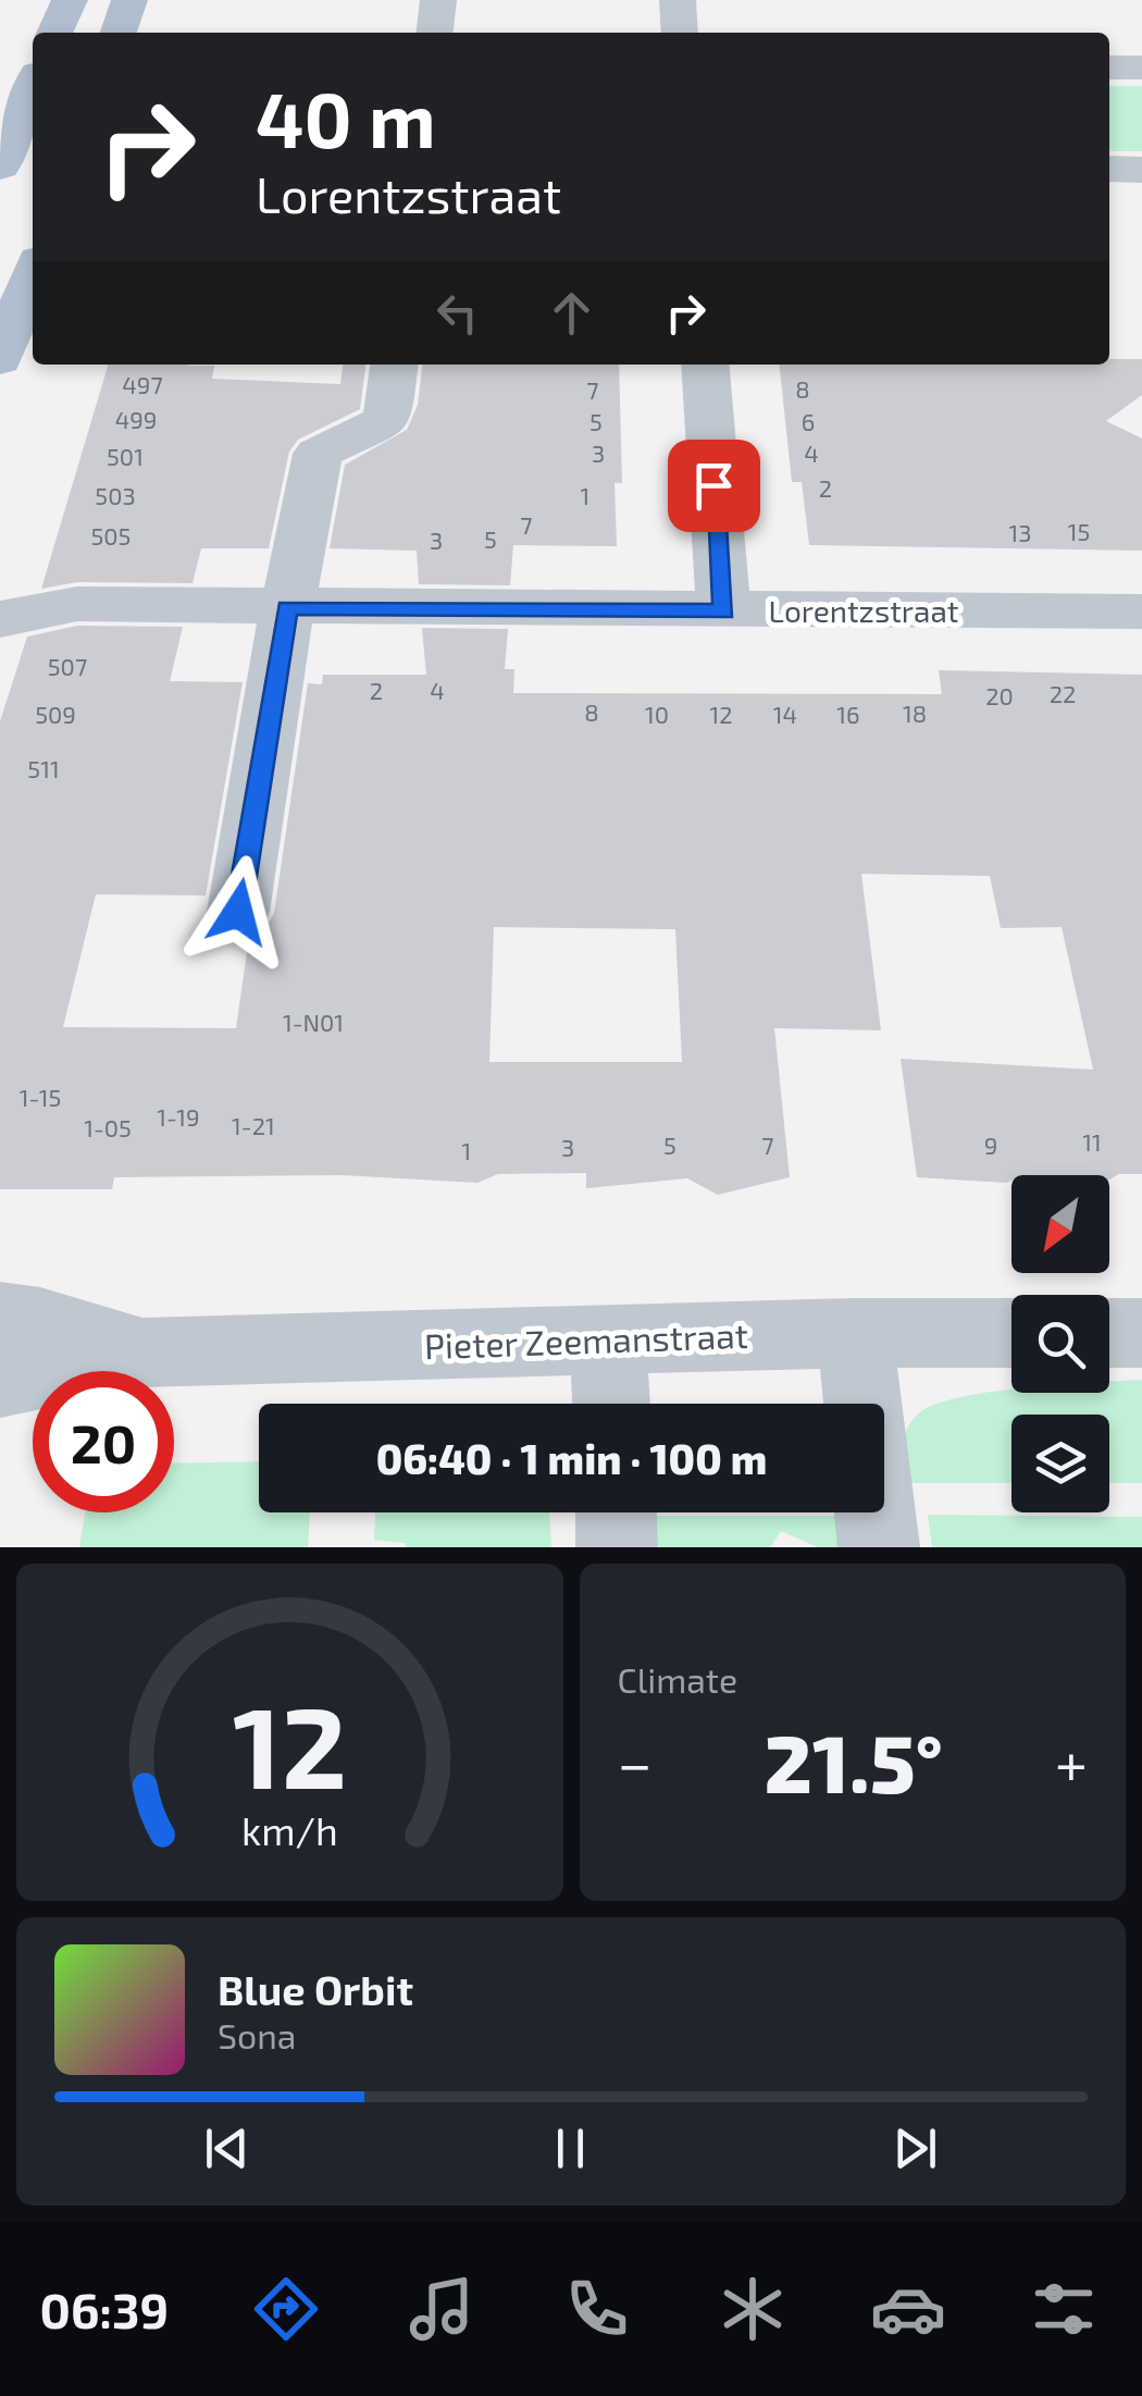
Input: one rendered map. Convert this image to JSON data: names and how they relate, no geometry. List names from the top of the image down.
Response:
{
  "streets": {
    "street": ["Lorentzstraat", "Pieter Zeemanstraat"]
  },
  "house_numbers": [
    "497",
    "8",
    "7",
    "499",
    "5",
    "6",
    "3",
    "4",
    "501",
    "2",
    "503",
    "1",
    "7",
    "15",
    "13",
    "505",
    "5",
    "3",
    "507",
    "2",
    "4",
    "22",
    "20",
    "8",
    "18",
    "509",
    "10",
    "12",
    "14",
    "16",
    "511",
    "1-N01",
    "1-15",
    "1-19",
    "1-21",
    "1-05",
    "11",
    "5",
    "7",
    "9",
    "3",
    "1"
  ],
  "north": "bottom left",
  "page": {
    "turn": ["40 m", "Lorentzstraat"],
    "limit": "20",
    "trip": "06:40 · 1 min · 100 m",
    "tile": "Climate",
    "heat": ["−", "21.5°", "+"],
    "song": ["Blue Orbit", "Sona"],
    "tabs": "06:39",
    "gauge": ["12", "km/h"]
  }
}
